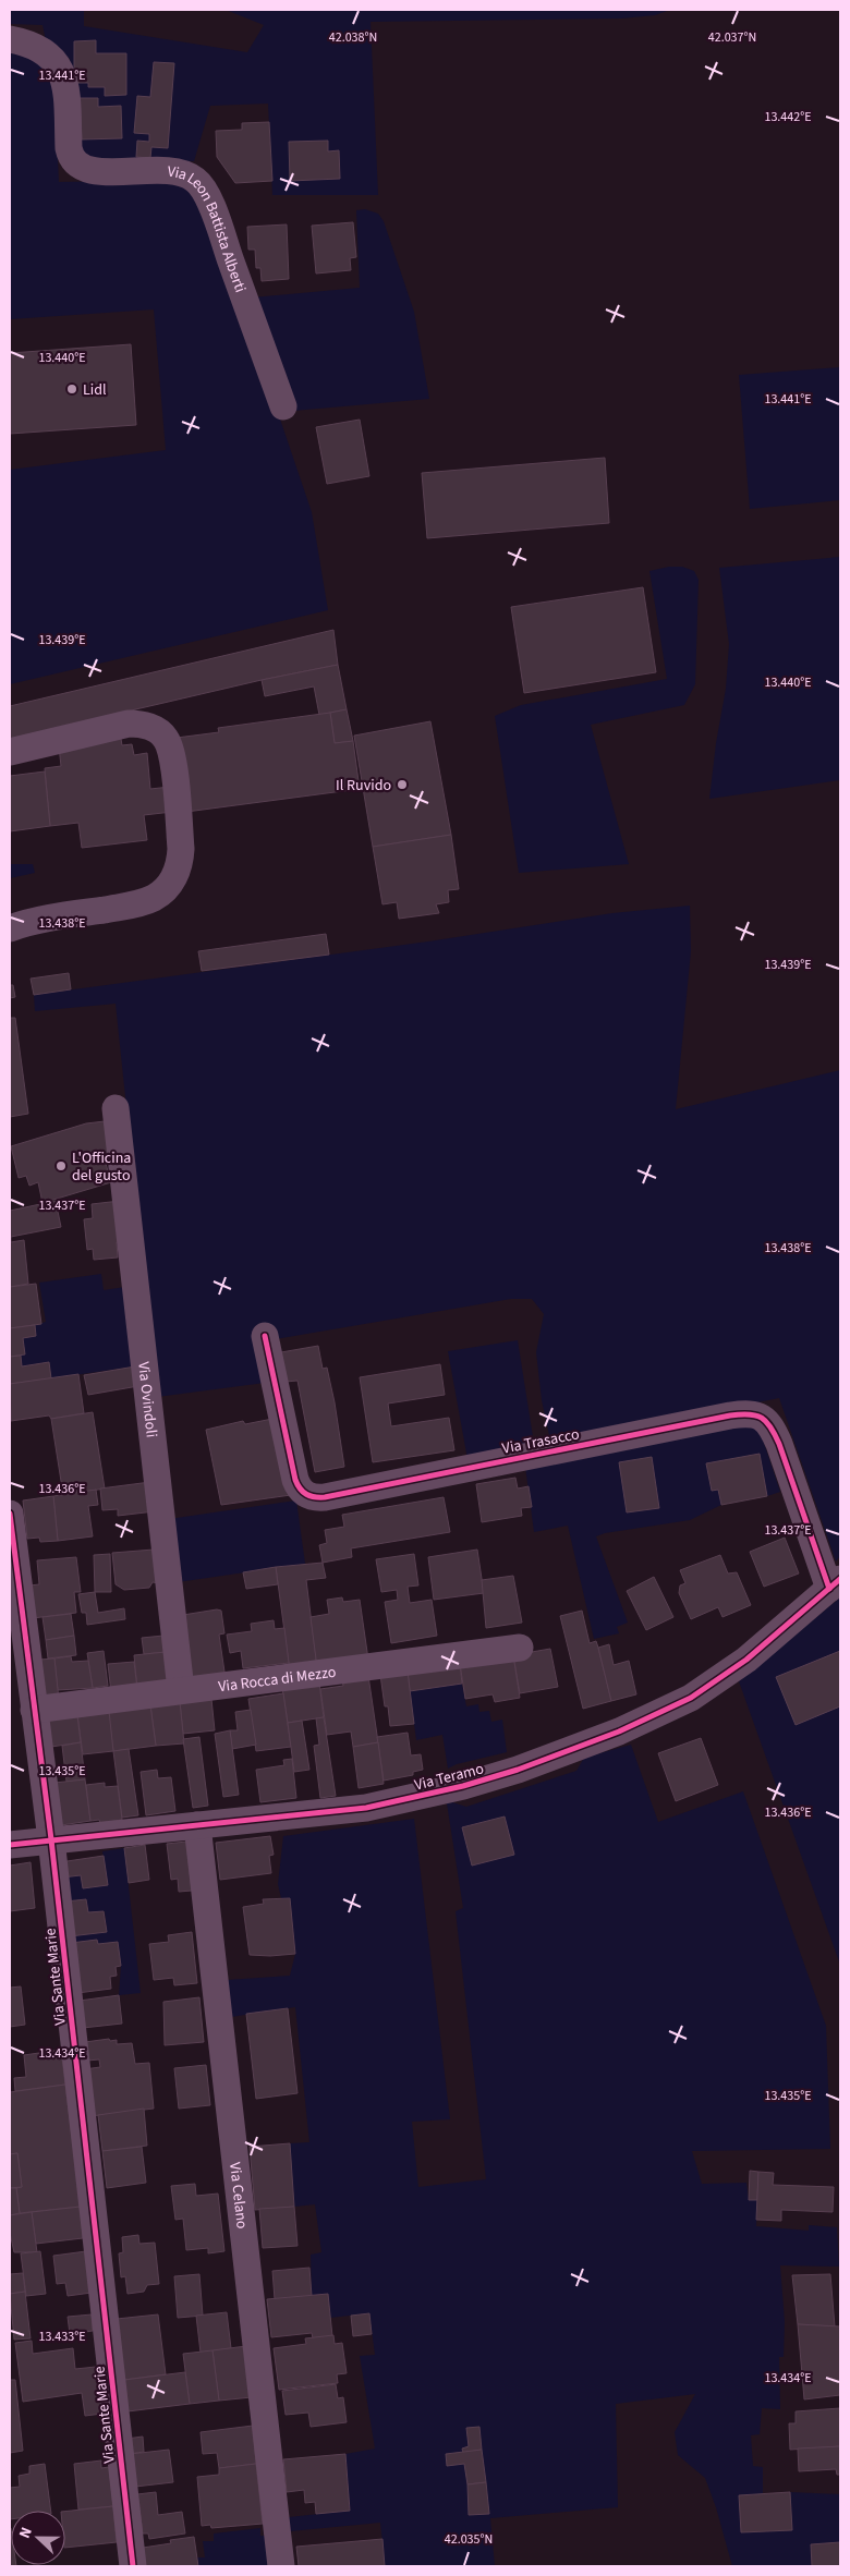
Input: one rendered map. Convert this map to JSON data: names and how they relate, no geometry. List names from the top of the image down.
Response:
{
  "streets": {
    "street": [
      "Via Leon Battista Alberti",
      "Via Ovindoli",
      "Via Trasacco",
      "Via Rocca di Mezzo",
      "Via Teramo",
      "Via Sante Marie",
      "Via Celano"
    ]
  },
  "crossings": [
    ["Via Ovindoli", "Via Rocca di Mezzo"],
    ["Via Trasacco", "Via Teramo"],
    ["Via Rocca di Mezzo", "Via Sante Marie"],
    ["Via Teramo", "Via Sante Marie"],
    ["Via Teramo", "Via Celano"]
  ],
  "places": ["Lidl", "Il Ruvido", "L'Officina del gusto"],
  "north": "left",
  "coordinates": [
    "42.038°N",
    "42.037°N",
    "13.441°E",
    "13.442°E",
    "13.440°E",
    "13.439°E",
    "13.438°E",
    "13.437°E",
    "13.436°E",
    "13.435°E",
    "13.434°E",
    "13.433°E",
    "42.035°N"
  ]
}
